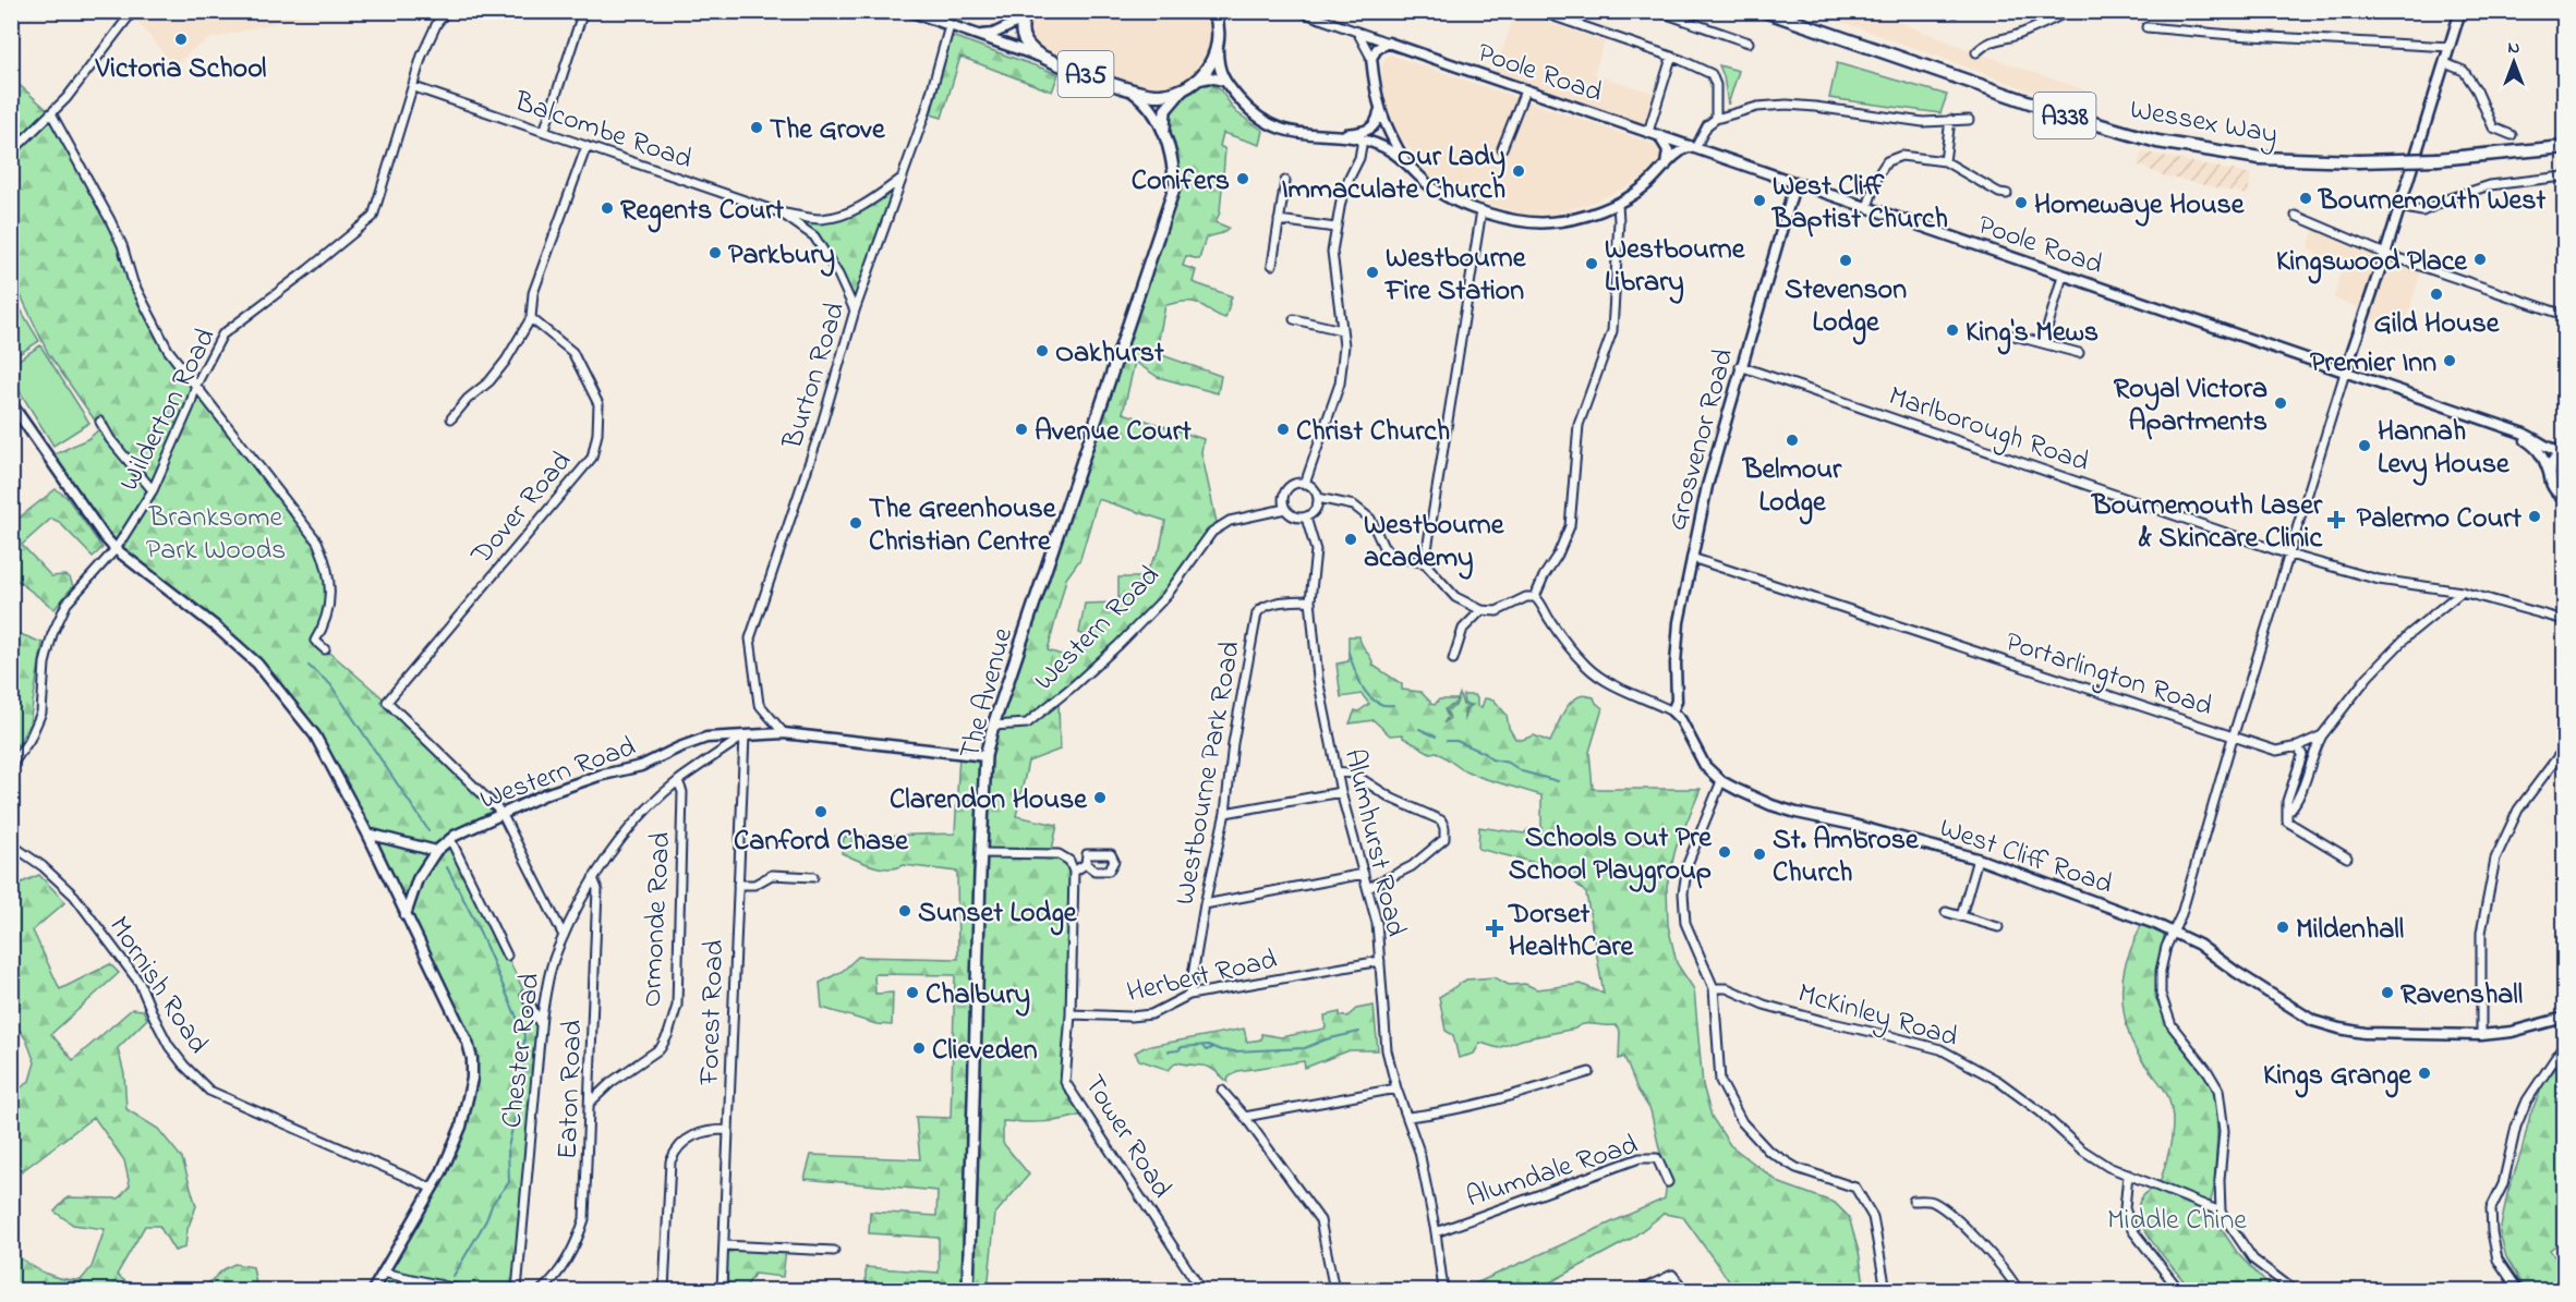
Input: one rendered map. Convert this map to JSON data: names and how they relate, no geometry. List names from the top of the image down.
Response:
{
  "streets": {
    "highway": ["A35", "A338", "Wessex Way"],
    "main road": ["The Avenue"],
    "street": [
      "Poole Road",
      "Balcombe Road",
      "Burton Road",
      "Wilderton Road",
      "Marlborough Road",
      "Grosvenor Road",
      "Dover Road",
      "Western Road",
      "Portarlington Road",
      "Westbourne Park Road",
      "Alumhurst Road",
      "West Cliff Road",
      "Ormonde Road",
      "Herbert Road",
      "Mornish Road",
      "Forest Road",
      "McKinley Road",
      "Chester Road",
      "Eaton Road",
      "Tower Road",
      "Alumdale Road"
    ]
  },
  "crossings": [
    ["Poole Road", "Grosvenor Road"],
    ["A35", "The Avenue"],
    ["Balcombe Road", "Burton Road"],
    ["Balcombe Road", "Wilderton Road"],
    ["Burton Road", "Western Road"],
    ["Marlborough Road", "Grosvenor Road"],
    ["Marlborough Road", "Portarlington Road"],
    ["Grosvenor Road", "Portarlington Road"],
    ["Grosvenor Road", "West Cliff Road"],
    ["Dover Road", "Western Road"],
    ["Western Road", "The Avenue"],
    ["Western Road", "Alumhurst Road"],
    ["Western Road", "Forest Road"],
    ["Western Road", "Chester Road"],
    ["Westbourne Park Road", "Alumhurst Road"],
    ["Westbourne Park Road", "Herbert Road"],
    ["Alumhurst Road", "Herbert Road"],
    ["Alumhurst Road", "Alumdale Road"],
    ["Ormonde Road", "Chester Road"],
    ["Ormonde Road", "Eaton Road"],
    ["Herbert Road", "Tower Road"],
    ["Forest Road", "Chester Road"],
    ["Chester Road", "Eaton Road"]
  ],
  "parks": ["Branksome Park Woods", "Middle Chine"],
  "places": {
    "other": [
      "Victoria School",
      "The Grove",
      "Our Lady Immaculate Church",
      "Conifers",
      "Bournemouth West",
      "West Cliff Baptist Church",
      "Homewaye House",
      "Regents Court",
      "Parkbury",
      "Kingswood Place",
      "Stevenson Lodge",
      "Westbourne Library",
      "Westbourne Fire Station",
      "Gild House",
      "King's Mews",
      "Oakhurst",
      "Premier Inn",
      "Royal Victora Apartments",
      "Avenue Court",
      "Christ Church",
      "Belmour Lodge",
      "Hannah Levy House",
      "Palermo Court",
      "The Greenhouse Christian Centre",
      "Westbourne academy",
      "Clarendon House",
      "Canford Chase",
      "Schools Out Pre School Playgroup",
      "St. Ambrose Church",
      "Sunset Lodge",
      "Mildenhall",
      "Chalbury",
      "Ravenshall",
      "Clieveden",
      "Kings Grange"
    ],
    "health": ["Bournemouth Laser & Skincare Clinic", "Dorset HealthCare"]
  },
  "north": "top"
}
